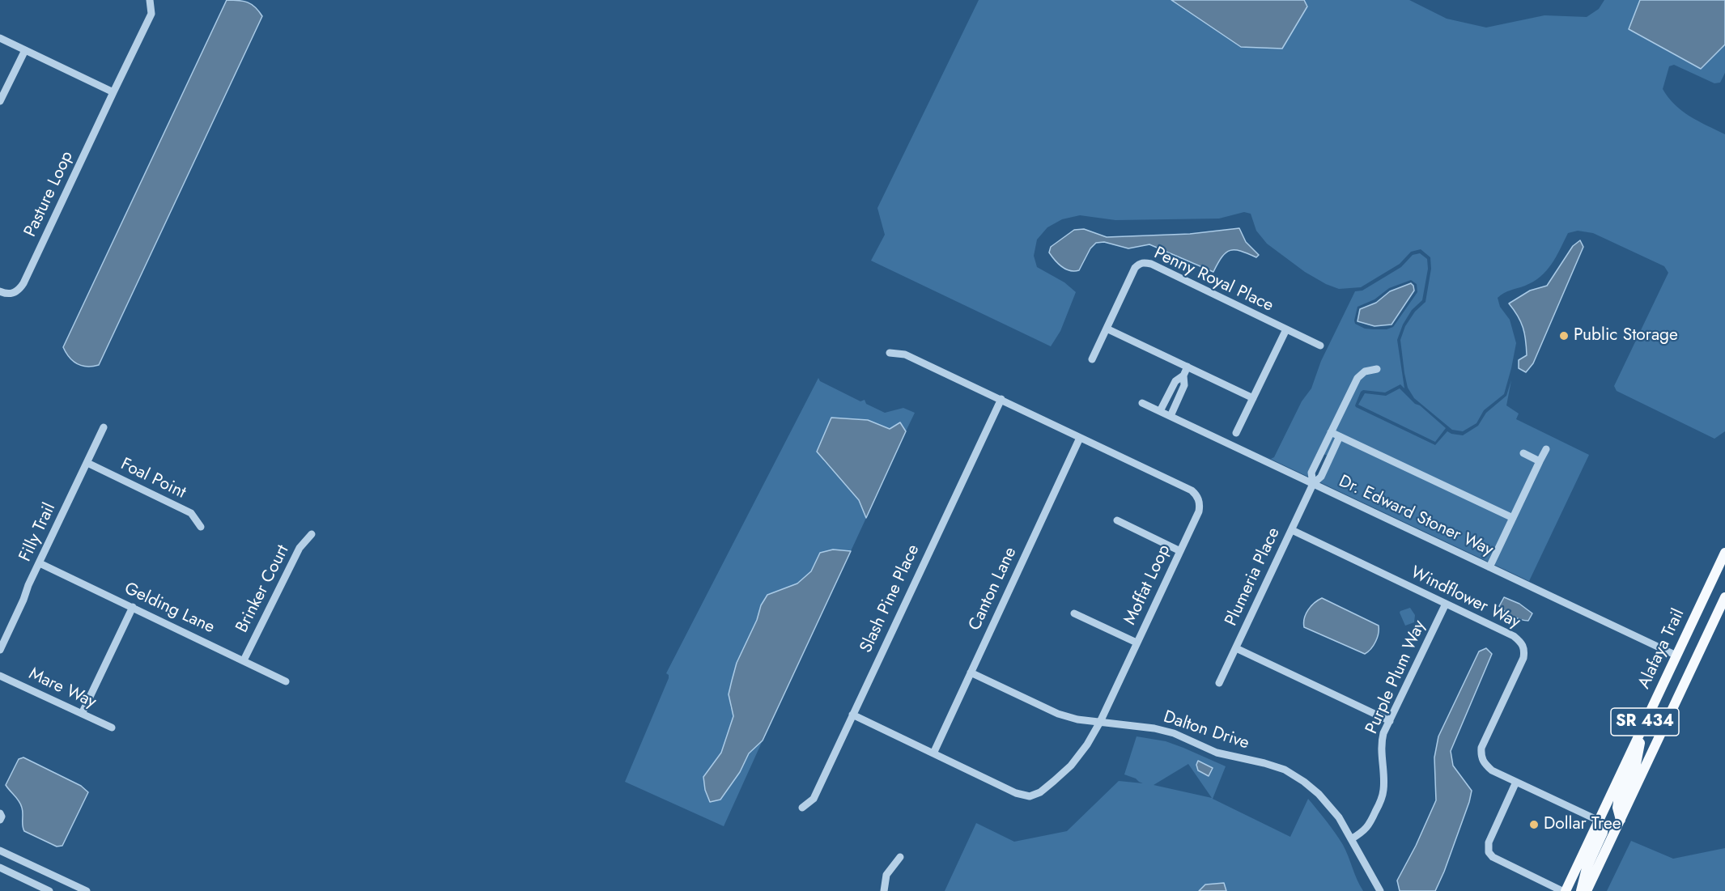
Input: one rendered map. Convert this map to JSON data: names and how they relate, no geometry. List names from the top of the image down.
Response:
{
  "streets": {
    "main road": ["Alafaya Trail", "SR 434"],
    "street": [
      "Pasture Loop",
      "Penny Royal Place",
      "Foal Point",
      "Dr. Edward Stoner Way",
      "Filly Trail",
      "Plumeria Place",
      "Moffat Loop",
      "Brinker Court",
      "Canton Lane",
      "Windflower Way",
      "Slash Pine Place",
      "Gelding Lane",
      "Purple Plum Way",
      "Mare Way",
      "Dalton Drive"
    ]
  },
  "crossings": [
    ["Foal Point", "Filly Trail"],
    ["Dr. Edward Stoner Way", "Plumeria Place"],
    ["Dr. Edward Stoner Way", "Alafaya Trail"],
    ["Filly Trail", "Gelding Lane"],
    ["Plumeria Place", "Windflower Way"],
    ["Moffat Loop", "Canton Lane"],
    ["Moffat Loop", "Slash Pine Place"],
    ["Moffat Loop", "Dalton Drive"],
    ["Brinker Court", "Gelding Lane"],
    ["Canton Lane", "Dalton Drive"],
    ["Windflower Way", "Alafaya Trail"],
    ["Windflower Way", "Purple Plum Way"],
    ["Purple Plum Way", "Dalton Drive"]
  ],
  "places": ["Public Storage", "Dollar Tree"]
}
